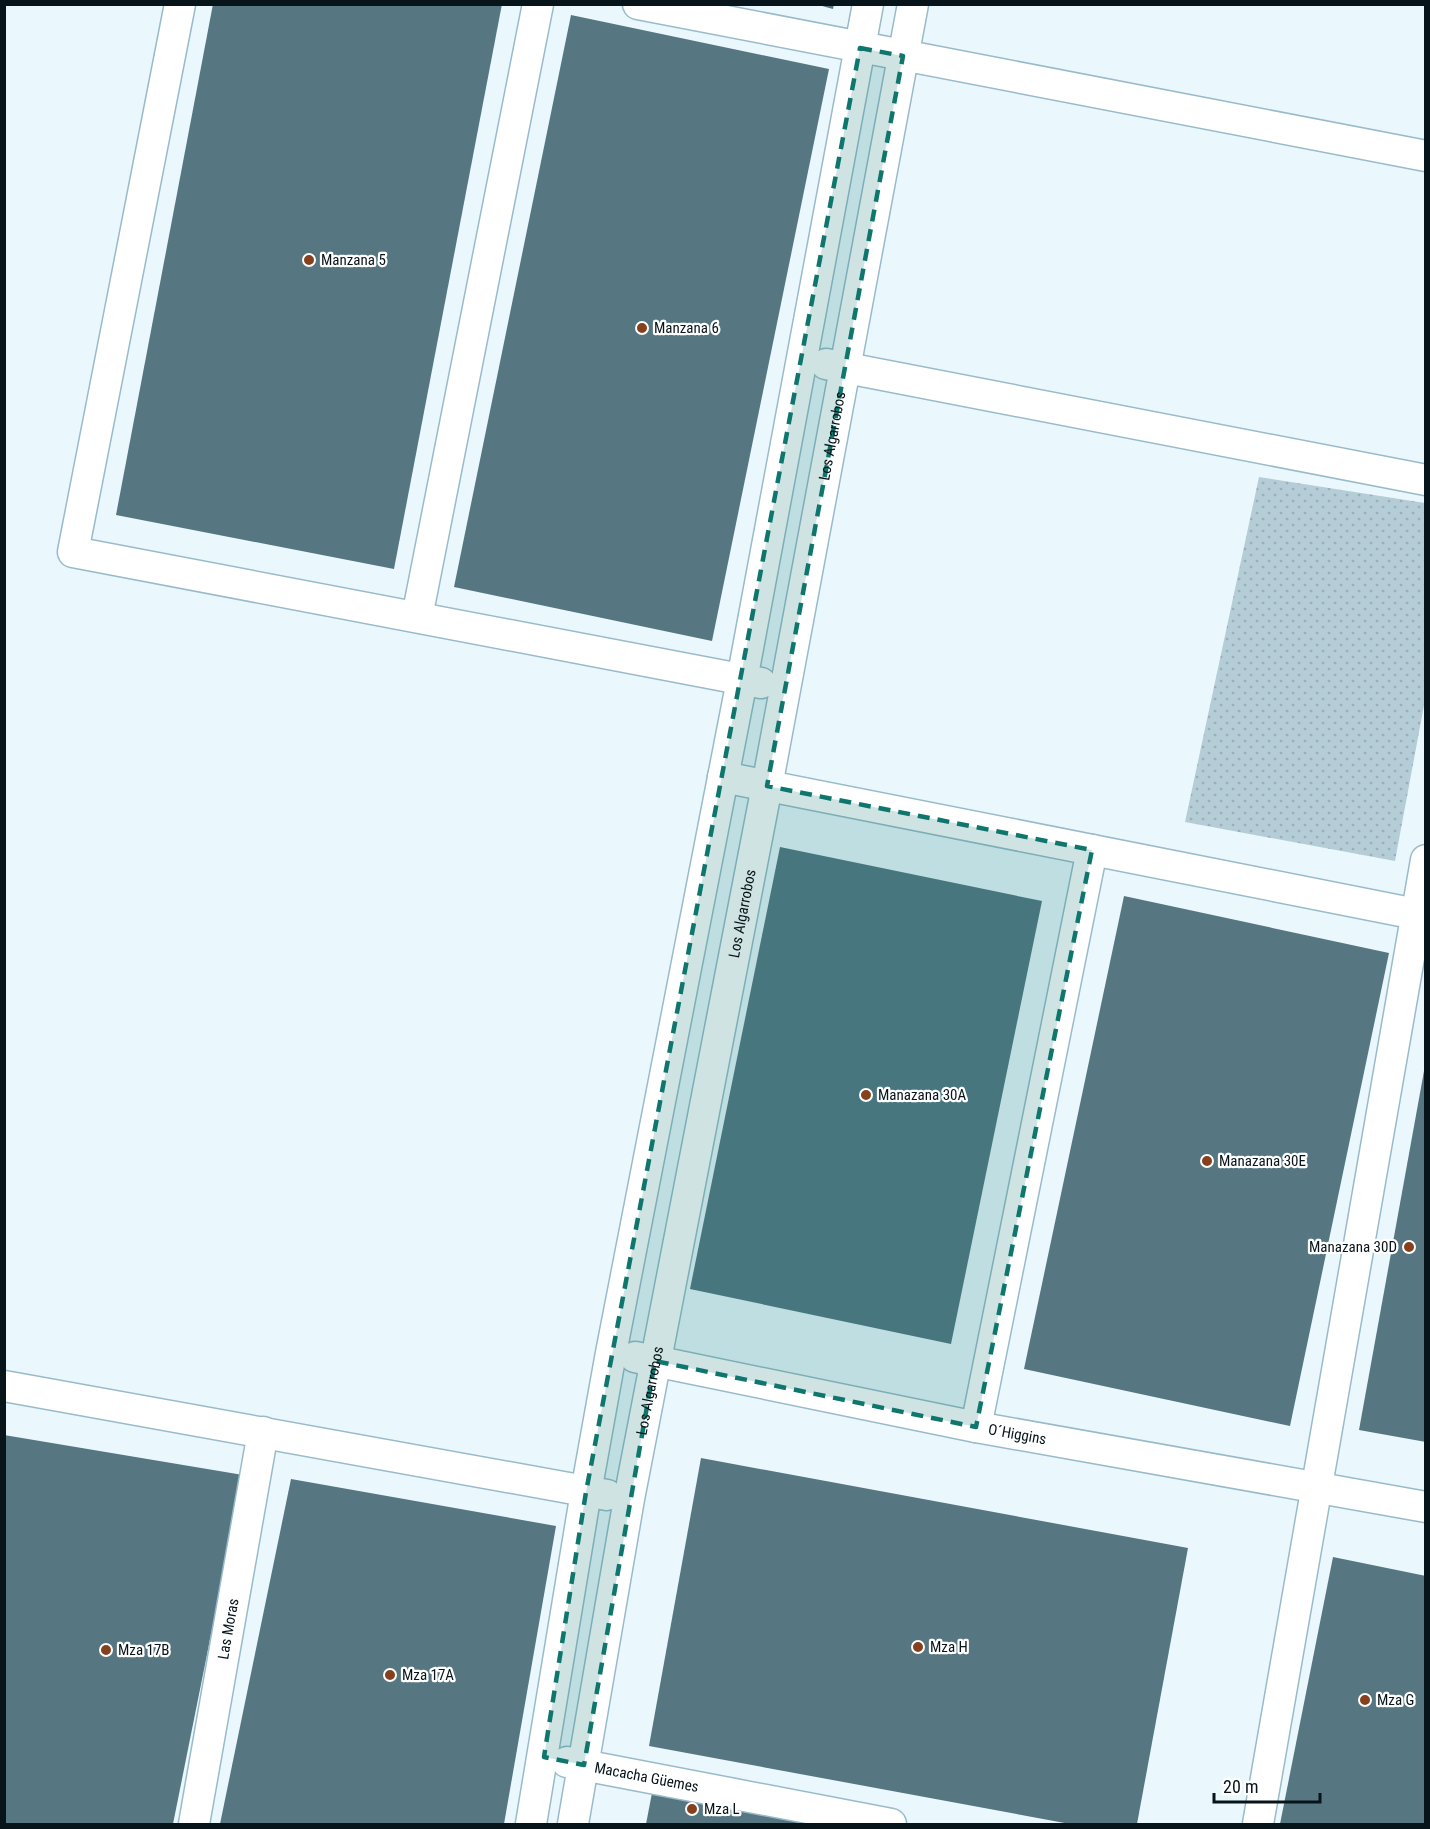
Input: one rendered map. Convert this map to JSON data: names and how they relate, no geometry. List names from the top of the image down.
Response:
{
  "streets": {
    "street": [
      "Los Algarrobos",
      "O´Higgins",
      "Las Moras",
      "Macacha Güemes"
    ]
  },
  "crossings": [
    ["Los Algarrobos", "O´Higgins"],
    ["Los Algarrobos", "Macacha Güemes"]
  ],
  "places": [
    "Manzana 5",
    "Manzana 6",
    "Manazana 30A",
    "Manazana 30E",
    "Manazana 30D",
    "Mza H",
    "Mza 17B",
    "Mza 17A",
    "Mza G",
    "Mza L"
  ],
  "scale_bar": "20 m"
}
